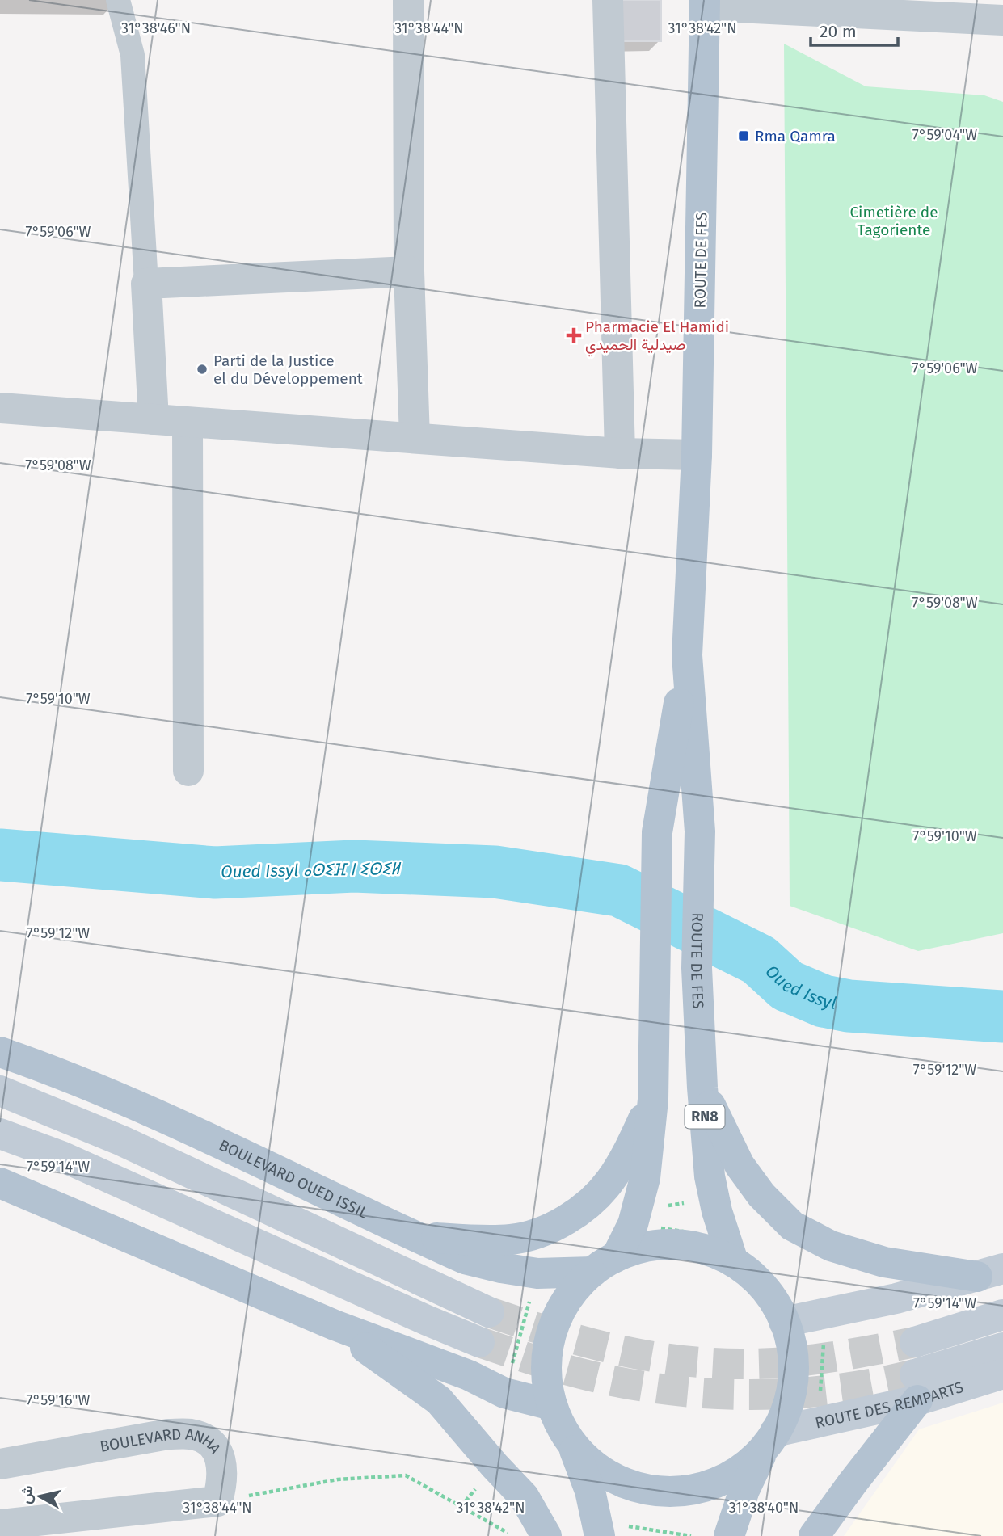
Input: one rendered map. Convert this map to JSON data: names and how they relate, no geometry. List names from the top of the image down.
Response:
{
  "streets": {
    "main road": [
      "ROUTE DE FES",
      "RN8",
      "BOULEVARD OUED ISSIL",
      "ROUTE DES REMPARTS"
    ],
    "street": ["BOULEVARD ANHA"]
  },
  "crossings": [
    ["ROUTE DE FES", "RN8"],
    ["ROUTE DE FES", "BOULEVARD OUED ISSIL"],
    ["RN8", "BOULEVARD OUED ISSIL"],
    ["RN8", "ROUTE DES REMPARTS"]
  ],
  "water": ["Oued Issyl ⴰⵙⵉⴼ ⵏ ⵉⵙⵉⵍ", "Oued Issyl"],
  "parks": ["Cimetière de Tagoriente"],
  "places": {
    "transit": ["Rma Qamra"],
    "health": ["Pharmacie El Hamidi صيدلية الحميدي"],
    "other": ["Parti de la Justice el du Développement"]
  },
  "scale_bar": "20 m",
  "north": "left",
  "coordinates": [
    "31°38'46\"N",
    "31°38'44\"N",
    "31°38'42\"N",
    "7°59'04\"W",
    "7°59'06\"W",
    "7°59'08\"W",
    "7°59'10\"W",
    "7°59'12\"W",
    "7°59'14\"W",
    "7°59'16\"W",
    "31°38'40\"N"
  ]
}
